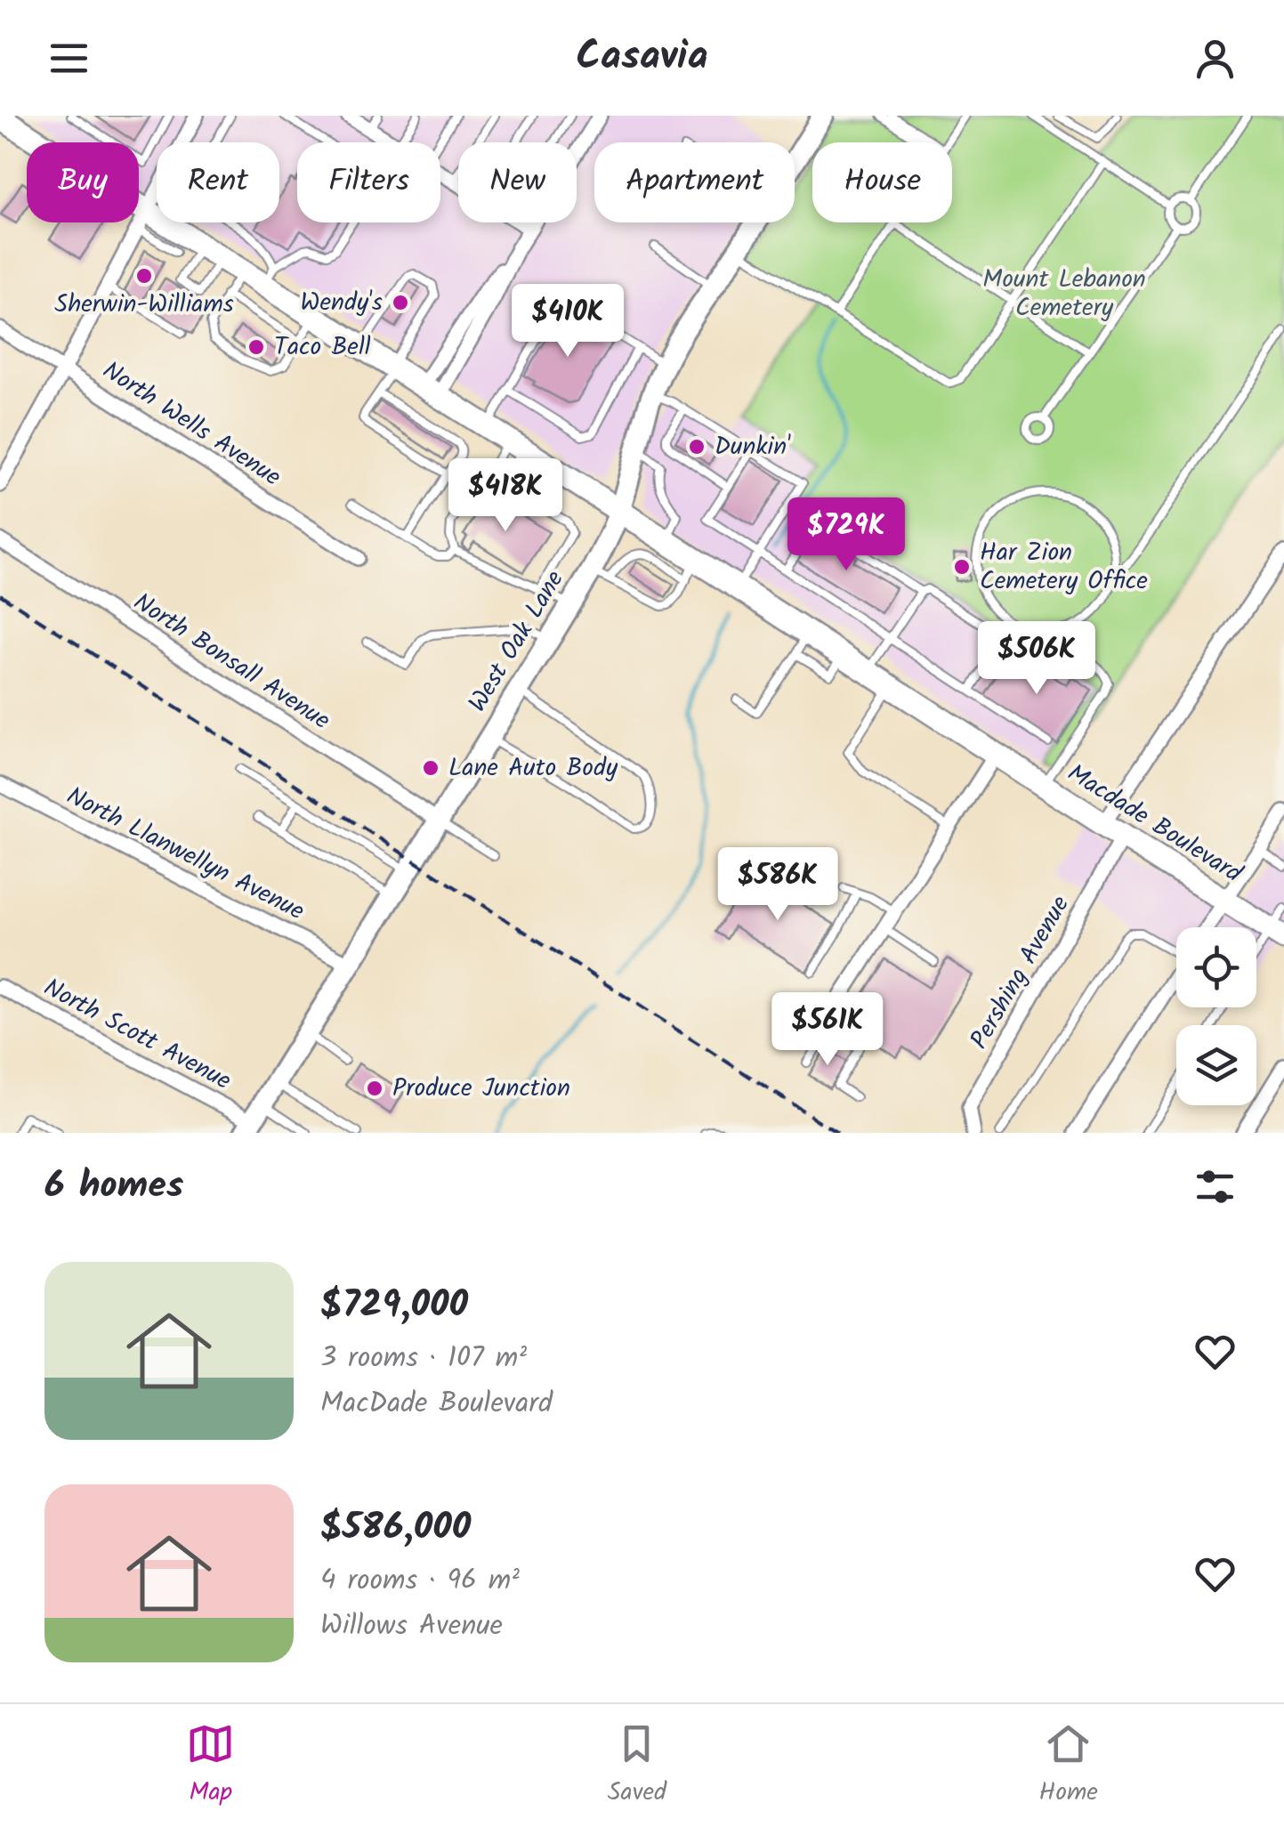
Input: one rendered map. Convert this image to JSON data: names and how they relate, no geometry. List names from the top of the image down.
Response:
{
  "streets": {
    "main road": ["West Oak Lane", "Macdade Boulevard"],
    "street": [
      "North Wells Avenue",
      "North Bonsall Avenue",
      "North Llanwellyn Avenue",
      "Pershing Avenue",
      "North Scott Avenue"
    ]
  },
  "crossings": [
    ["West Oak Lane", "North Bonsall Avenue"],
    ["West Oak Lane", "North Llanwellyn Avenue"],
    ["West Oak Lane", "North Scott Avenue"],
    ["Macdade Boulevard", "Pershing Avenue"]
  ],
  "parks": ["Mount Lebanon Cemetery"],
  "places": [
    "Sherwin-Williams",
    "Wendy's",
    "Taco Bell",
    "Dunkin'",
    "Har Zion Cemetery Office",
    "Lane Auto Body",
    "Produce Junction"
  ],
  "page": {
    "header": "Casavia",
    "chip": [
      "Buy",
      "Rent",
      "Filters",
      "New",
      "Apartment",
      "House"
    ],
    "price": [
      "$410K",
      "$418K",
      "$729K",
      "$506K",
      "$586K",
      "$561K"
    ],
    "heading": "6 homes",
    "list": [
      {
        "name": "$729,000",
        "note": "3 rooms · 107 m² · MacDade Boulevard"
      },
      {
        "name": "$586,000",
        "note": "4 rooms · 96 m² · Willows Avenue"
      }
    ],
    "tabs": ["Map", "Saved", "Home"]
  }
}
